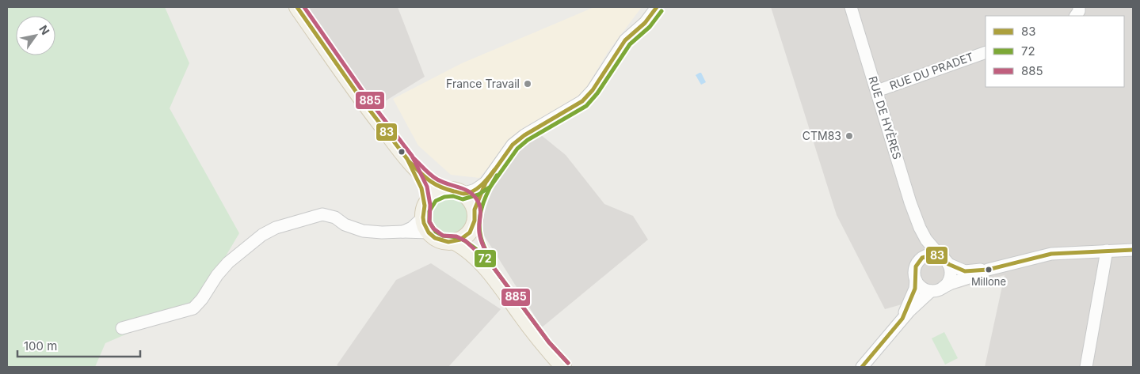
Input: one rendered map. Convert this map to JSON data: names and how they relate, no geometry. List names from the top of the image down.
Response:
{
  "streets": {
    "street": ["RUE DU PRADET", "RUE DE HYÈRES"]
  },
  "crossings": [
    ["RUE DU PRADET", "RUE DE HYÈRES"]
  ],
  "places": ["France Travail", "CTM83", "Millone"],
  "lines": ["transit line 83", "transit line 885", "transit line 72"],
  "legend": ["83", "72", "885"],
  "scale_bar": "100 m",
  "north": "top right"
}
